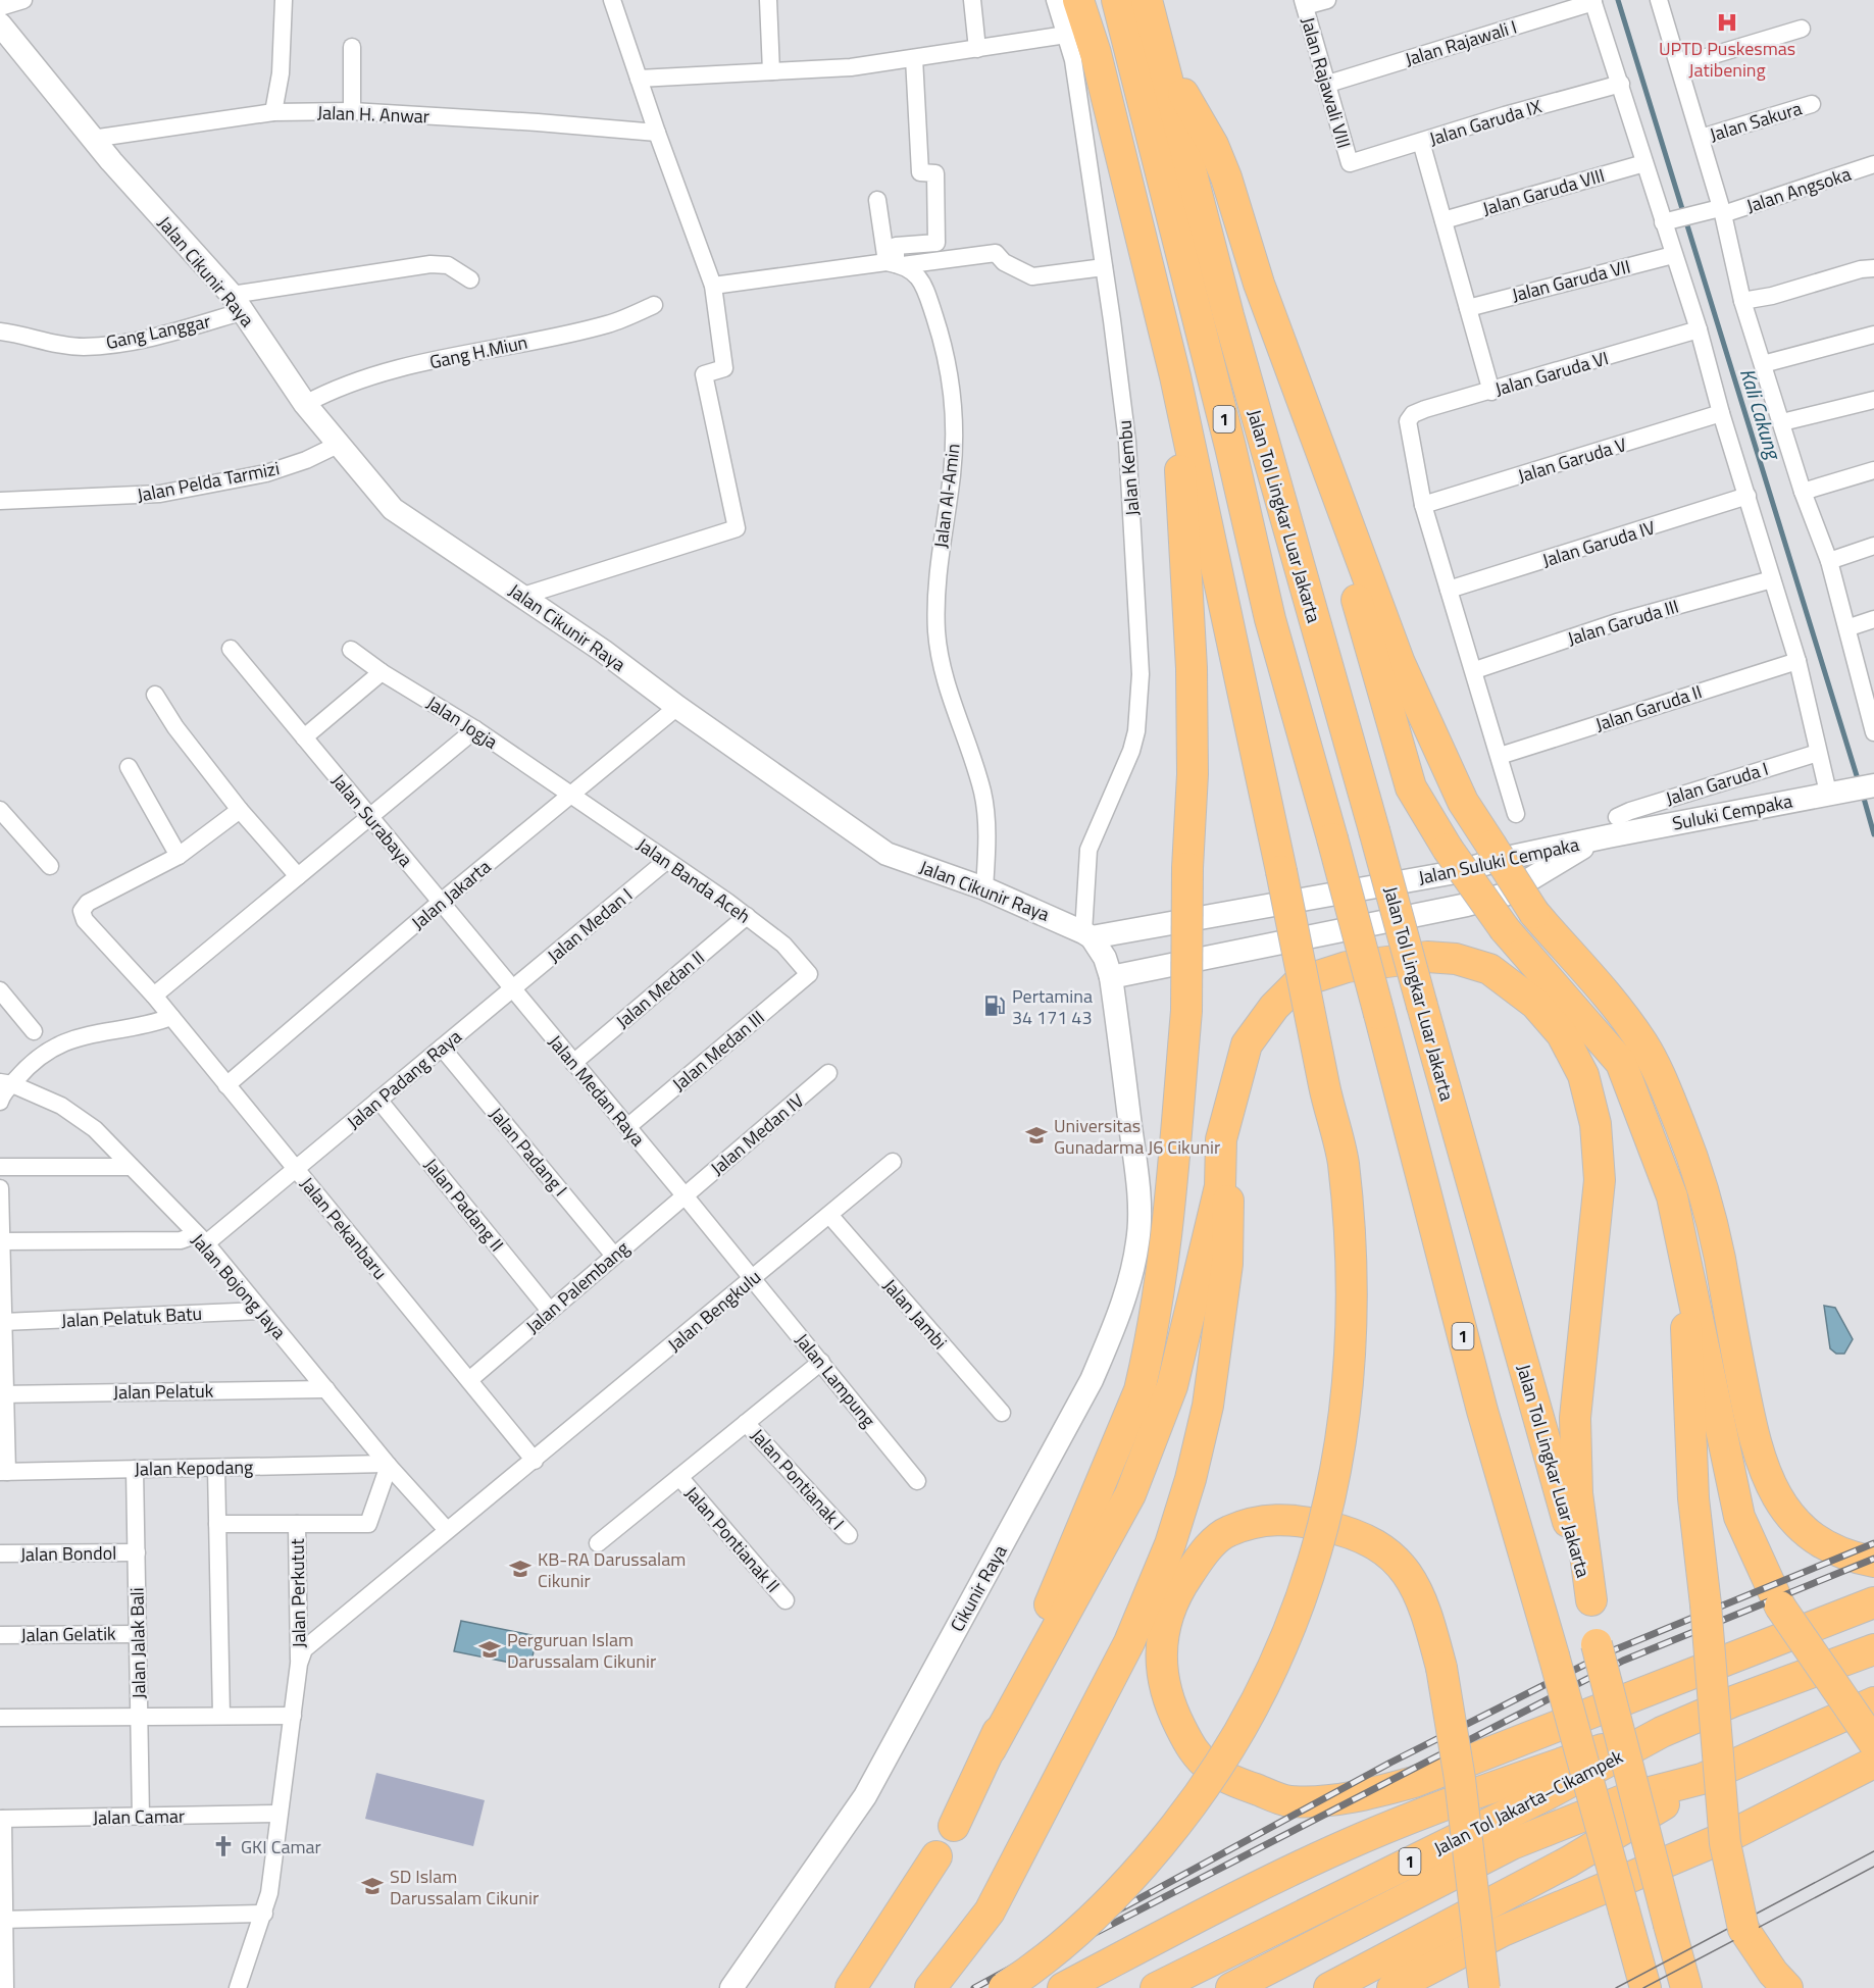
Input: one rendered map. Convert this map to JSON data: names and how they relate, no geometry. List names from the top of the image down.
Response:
{
  "streets": {
    "highway": ["1", "Jalan Tol Lingkar Luar Jakarta", "Jalan Tol Jakarta–Cikampek"],
    "street": [
      "Jalan Rajawali I",
      "Jalan Rajawali VIII",
      "Jalan H. Anwar",
      "Jalan Sakura",
      "Jalan Garuda IX",
      "Jalan Angsoka",
      "Jalan Garuda VIII",
      "Jalan Cikunir Raya",
      "Jalan Garuda VII",
      "Gang Langgar",
      "Gang H.Miun",
      "Jalan Garuda VI",
      "Jalan Garuda V",
      "Jalan Kembu",
      "Jalan Pelda Tarmizi",
      "Jalan Al-Amin",
      "Jalan Garuda IV",
      "Jalan Garuda III",
      "Jalan Garuda II",
      "Jalan Jogja",
      "Jalan Garuda I",
      "Suluki Cempaka",
      "Jalan Surabaya",
      "Jalan Suluki Cempaka",
      "Jalan Banda Aceh",
      "Jalan Jakarta",
      "Jalan Medan I",
      "Jalan Medan II",
      "Jalan Medan III",
      "Jalan Padang Raya",
      "Jalan Medan Raya",
      "Jalan Medan IV",
      "Jalan Padang I",
      "Jalan Padang II",
      "Jalan Pekanbaru",
      "Jalan Bojong Jaya",
      "Jalan Palembang",
      "Jalan Bengkulu",
      "Jalan Jambi",
      "Jalan Pelatuk Batu",
      "Jalan Lampung",
      "Jalan Pelatuk",
      "Jalan Kepodang",
      "Jalan Pontianak I",
      "Jalan Pontianak II",
      "Jalan Bondol",
      "Cikunir Raya",
      "Jalan Perkutut",
      "Jalan Gelatik",
      "Jalan Jalak Bali",
      "Jalan Camar"
    ]
  },
  "crossings": [
    ["Jalan Rajawali I", "Jalan Rajawali VIII"],
    ["Jalan Rajawali VIII", "Jalan Garuda IX"],
    ["Jalan H. Anwar", "Jalan Cikunir Raya"],
    ["Jalan Cikunir Raya", "Gang Langgar"],
    ["Jalan Cikunir Raya", "Gang H.Miun"],
    ["Jalan Cikunir Raya", "Jalan Kembu"],
    ["Jalan Cikunir Raya", "Jalan Pelda Tarmizi"],
    ["Jalan Cikunir Raya", "Jalan Al-Amin"],
    ["Jalan Cikunir Raya", "Jalan Suluki Cempaka"],
    ["Jalan Cikunir Raya", "Jalan Jakarta"],
    ["Jalan Garuda VI", "Jalan Garuda V"],
    ["Jalan Kembu", "Jalan Suluki Cempaka"],
    ["Jalan Jogja", "Jalan Banda Aceh"],
    ["Jalan Jogja", "Jalan Jakarta"],
    ["Suluki Cempaka", "Jalan Suluki Cempaka"],
    ["Jalan Surabaya", "Jalan Jakarta"],
    ["Jalan Surabaya", "Jalan Medan Raya"],
    ["Jalan Suluki Cempaka", "Cikunir Raya"],
    ["Jalan Banda Aceh", "Jalan Jakarta"],
    ["Jalan Banda Aceh", "Jalan Medan I"],
    ["Jalan Banda Aceh", "Jalan Medan II"],
    ["Jalan Banda Aceh", "Jalan Medan III"],
    ["Jalan Jakarta", "Jalan Medan Raya"],
    ["Jalan Jakarta", "Jalan Pekanbaru"],
    ["Jalan Medan I", "Jalan Padang Raya"],
    ["Jalan Medan I", "Jalan Medan Raya"],
    ["Jalan Medan II", "Jalan Medan Raya"],
    ["Jalan Medan III", "Jalan Medan Raya"],
    ["Jalan Padang Raya", "Jalan Medan Raya"],
    ["Jalan Padang Raya", "Jalan Padang I"],
    ["Jalan Padang Raya", "Jalan Padang II"],
    ["Jalan Padang Raya", "Jalan Pekanbaru"],
    ["Jalan Padang Raya", "Jalan Bojong Jaya"],
    ["Jalan Medan Raya", "Jalan Medan IV"],
    ["Jalan Medan Raya", "Jalan Palembang"],
    ["Jalan Medan Raya", "Jalan Bengkulu"],
    ["Jalan Medan Raya", "Jalan Lampung"],
    ["Jalan Medan IV", "Jalan Palembang"],
    ["Jalan Padang I", "Jalan Palembang"],
    ["Jalan Padang II", "Jalan Palembang"],
    ["Jalan Pekanbaru", "Jalan Palembang"],
    ["Jalan Pekanbaru", "Jalan Bengkulu"],
    ["Jalan Bojong Jaya", "Jalan Bengkulu"],
    ["Jalan Bojong Jaya", "Jalan Pelatuk Batu"],
    ["Jalan Bojong Jaya", "Jalan Pelatuk"],
    ["Jalan Bojong Jaya", "Jalan Kepodang"],
    ["Jalan Bengkulu", "Jalan Jambi"],
    ["Jalan Bengkulu", "Jalan Lampung"],
    ["Jalan Bengkulu", "Jalan Perkutut"],
    ["Jalan Kepodang", "Jalan Jalak Bali"],
    ["Jalan Bondol", "Jalan Jalak Bali"],
    ["Jalan Perkutut", "Jalan Camar"],
    ["Jalan Gelatik", "Jalan Jalak Bali"],
    ["Jalan Jalak Bali", "Jalan Camar"]
  ],
  "water": ["Kali Cakung"],
  "places": {
    "hospital": ["UPTD Puskesmas Jatibening"],
    "fuel station": ["Pertamina 34 171 43"],
    "school or university": [
      "Universitas Gunadarma J6 Cikunir",
      "KB-RA Darussalam Cikunir",
      "Perguruan Islam Darussalam Cikunir",
      "SD Islam Darussalam Cikunir"
    ],
    "church": ["GKI Camar"]
  }
}
